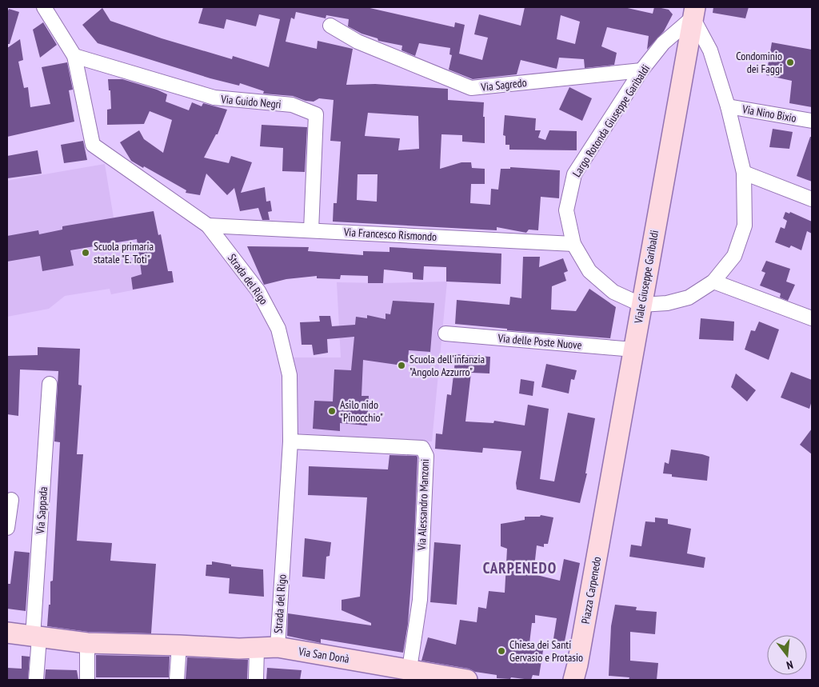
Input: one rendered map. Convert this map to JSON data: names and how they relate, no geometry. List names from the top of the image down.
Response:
{
  "streets": {
    "street": [
      "Via Sagredo",
      "Via Guido Negri",
      "Via Nino Bixio",
      "Largo Rotonda Giuseppe Garibaldi",
      "Via Francesco Rismondo",
      "Viale Giuseppe Garibaldi",
      "Strada del Rigo",
      "Via delle Poste Nuove",
      "Via Alessandro Manzoni",
      "Via Sappada",
      "Piazza Carpenedo",
      "Via San Donà"
    ]
  },
  "crossings": [
    ["Via Sagredo", "Largo Rotonda Giuseppe Garibaldi"],
    ["Via Guido Negri", "Via Francesco Rismondo"],
    ["Via Guido Negri", "Strada del Rigo"],
    ["Via Nino Bixio", "Largo Rotonda Giuseppe Garibaldi"],
    ["Largo Rotonda Giuseppe Garibaldi", "Via Francesco Rismondo"],
    ["Largo Rotonda Giuseppe Garibaldi", "Viale Giuseppe Garibaldi"],
    ["Via Francesco Rismondo", "Strada del Rigo"],
    ["Viale Giuseppe Garibaldi", "Via delle Poste Nuove"],
    ["Viale Giuseppe Garibaldi", "Piazza Carpenedo"],
    ["Strada del Rigo", "Via Alessandro Manzoni"],
    ["Strada del Rigo", "Via San Donà"],
    ["Via Alessandro Manzoni", "Via San Donà"],
    ["Via Sappada", "Via San Donà"]
  ],
  "districts": ["CARPENEDO"],
  "places": [
    "Condominio dei Faggi",
    "Scuola primaria statale \"E. Toti\"",
    "Scuola dell'infanzia \"Angolo Azzurro\"",
    "Asilo nido \"Pinocchio\"",
    "Chiesa dei Santi Gervasio e Protasio"
  ],
  "north": "bottom"
}
